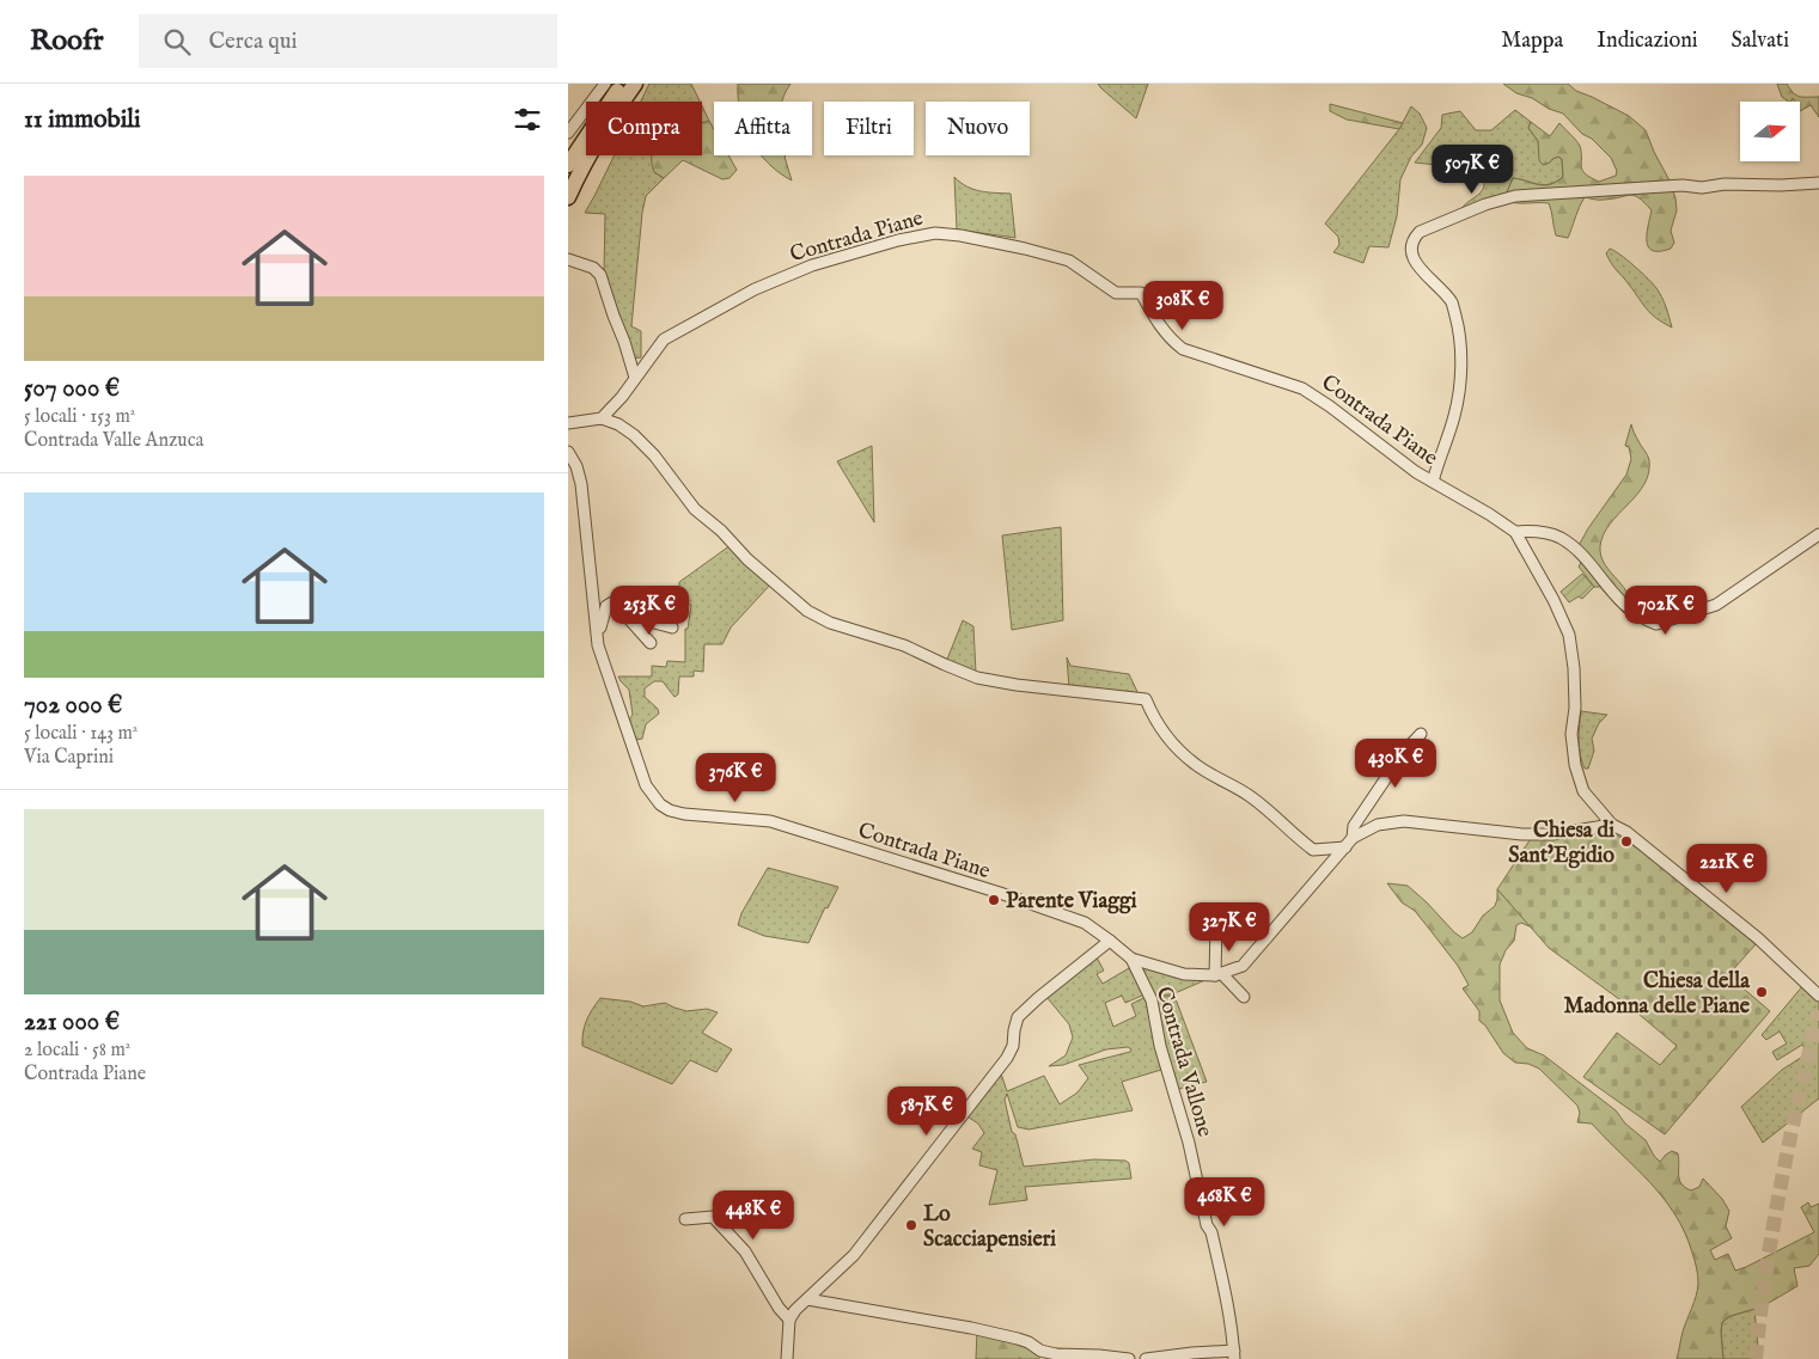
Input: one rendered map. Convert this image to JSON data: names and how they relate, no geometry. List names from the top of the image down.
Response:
{
  "streets": {
    "street": ["Contrada Piane", "Contrada Vallone"]
  },
  "crossings": [
    ["Contrada Piane", "Contrada Vallone"]
  ],
  "places": [
    "Chiesa di Sant'Egidio",
    "Parente Viaggi",
    "Chiesa della Madonna delle Piane",
    "Lo Scacciapensieri"
  ],
  "north": "right",
  "page": {
    "header": "Roofr",
    "search": "Cerca qui",
    "nav": ["Mappa", "Indicazioni", "Salvati"],
    "heading": "11 immobili",
    "chip": [
      "Compra",
      "Affitta",
      "Filtri",
      "Nuovo"
    ],
    "price": [
      "507K €",
      "308K €",
      "253K €",
      "702K €",
      "430K €",
      "376K €",
      "221K €",
      "327K €",
      "587K €",
      "468K €",
      "448K €"
    ],
    "list": [
      {
        "name": "507 000 €",
        "note": "5 locali · 153 m² · Contrada Valle Anzuca"
      },
      {
        "name": "702 000 €",
        "note": "5 locali · 143 m² · Via Caprini"
      },
      {
        "name": "221 000 €",
        "note": "2 locali · 58 m² · Contrada Piane"
      }
    ]
  }
}
